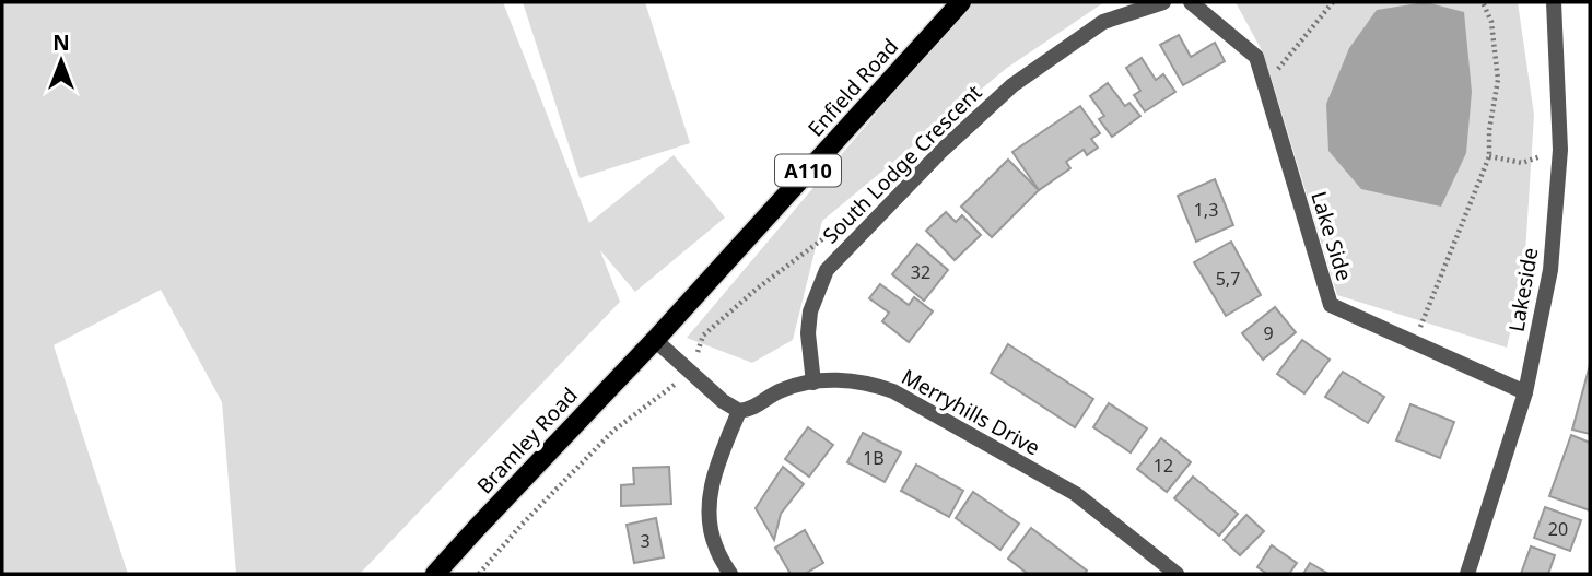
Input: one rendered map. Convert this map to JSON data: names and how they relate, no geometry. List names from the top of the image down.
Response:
{
  "streets": {
    "main road": ["Enfield Road", "A110", "Bramley Road"],
    "street": [
      "South Lodge Crescent",
      "Lake Side",
      "Lakeside",
      "Merryhills Drive"
    ]
  },
  "crossings": [
    ["Enfield Road", "Bramley Road"],
    ["South Lodge Crescent", "Merryhills Drive"],
    ["Lake Side", "Lakeside"]
  ],
  "house_numbers": [
    "1,3",
    "32",
    "5,7",
    "9",
    "1B",
    "12",
    "20",
    "3"
  ],
  "north": "top"
}
